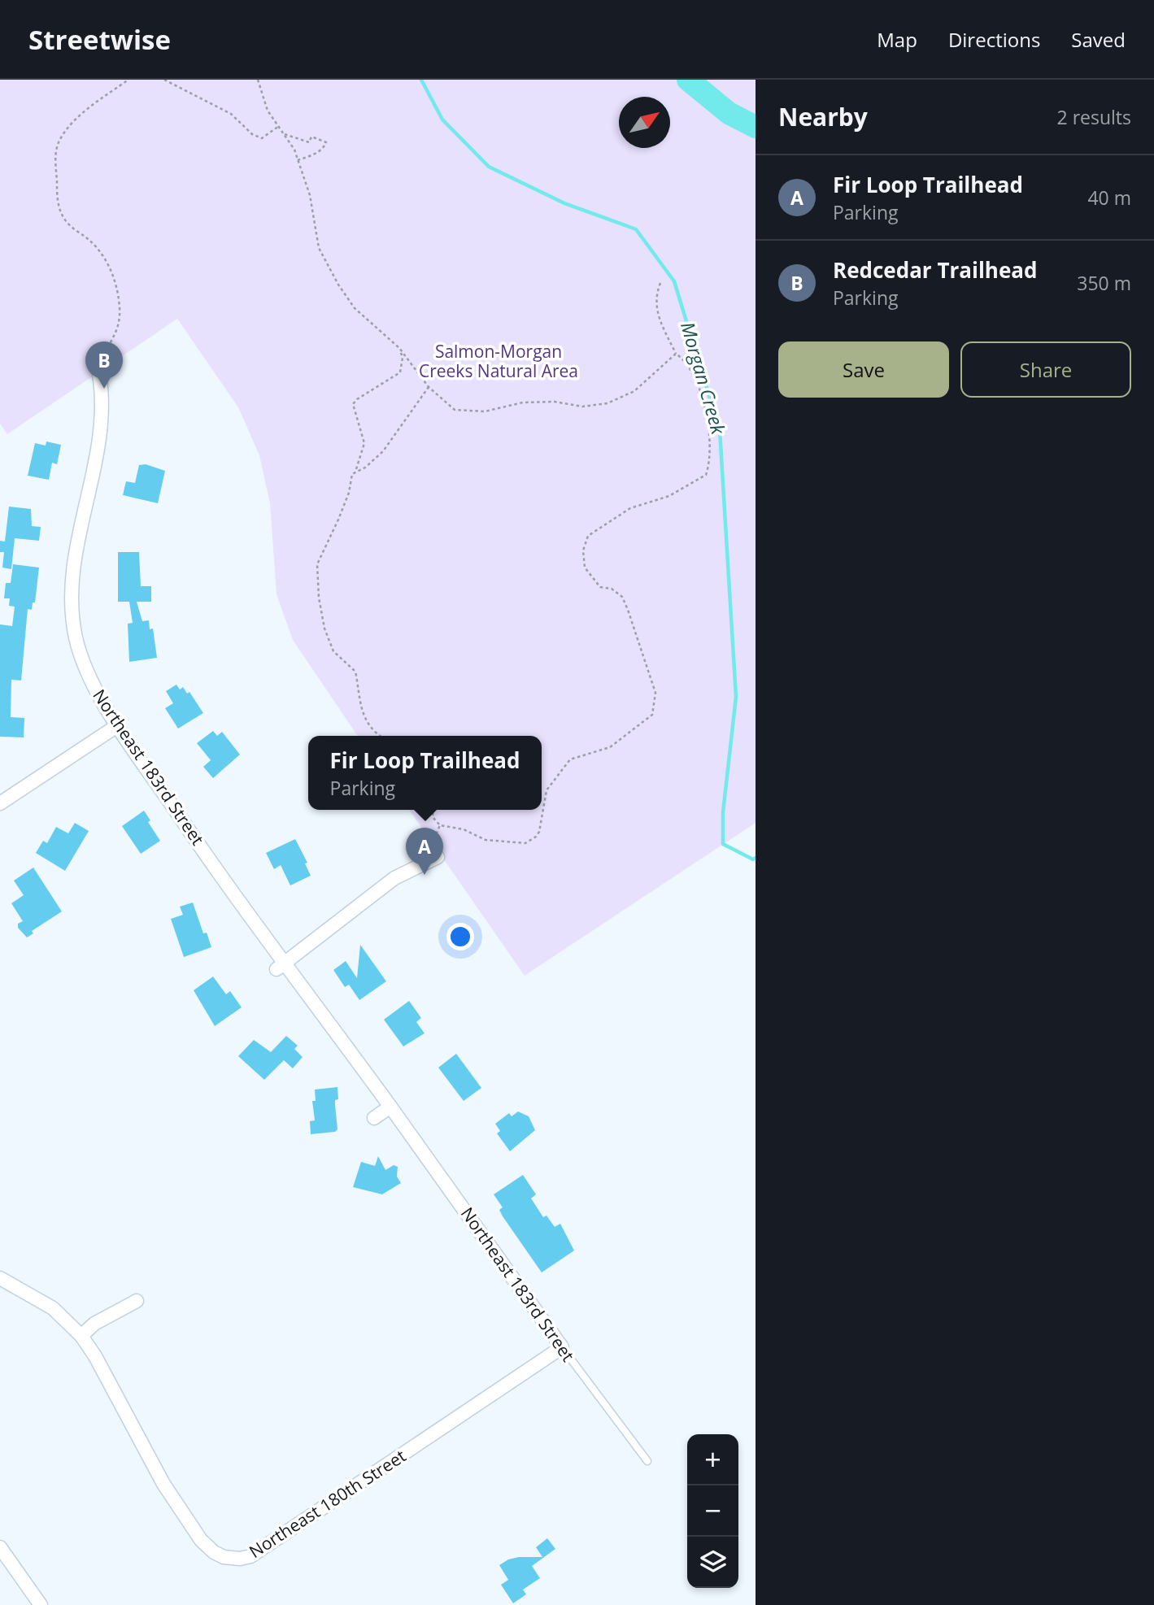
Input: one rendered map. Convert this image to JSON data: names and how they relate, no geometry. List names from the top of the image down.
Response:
{
  "streets": {
    "street": ["Northeast 183rd Street", "Northeast 180th Street"]
  },
  "crossings": [
    ["Northeast 183rd Street", "Northeast 180th Street"]
  ],
  "water": ["Morgan Creek"],
  "parks": ["Salmon-Morgan Creeks Natural Area"],
  "north": "top right",
  "page": {
    "header": "Streetwise",
    "nav": ["Map", "Directions", "Saved"],
    "heading": ["Nearby", "2 results"],
    "list": [
      {
        "mark": "A",
        "name": "Fir Loop Trailhead",
        "note": "Parking",
        "value": "40 m"
      },
      {
        "mark": "B",
        "name": "Redcedar Trailhead",
        "note": "Parking",
        "value": "350 m"
      }
    ],
    "buttons": ["Save", "Share"],
    "pins": ["B", "A"],
    "popup": ["Fir Loop Trailhead", "Parking"],
    "map_buttons": ["+", "−"]
  }
}
